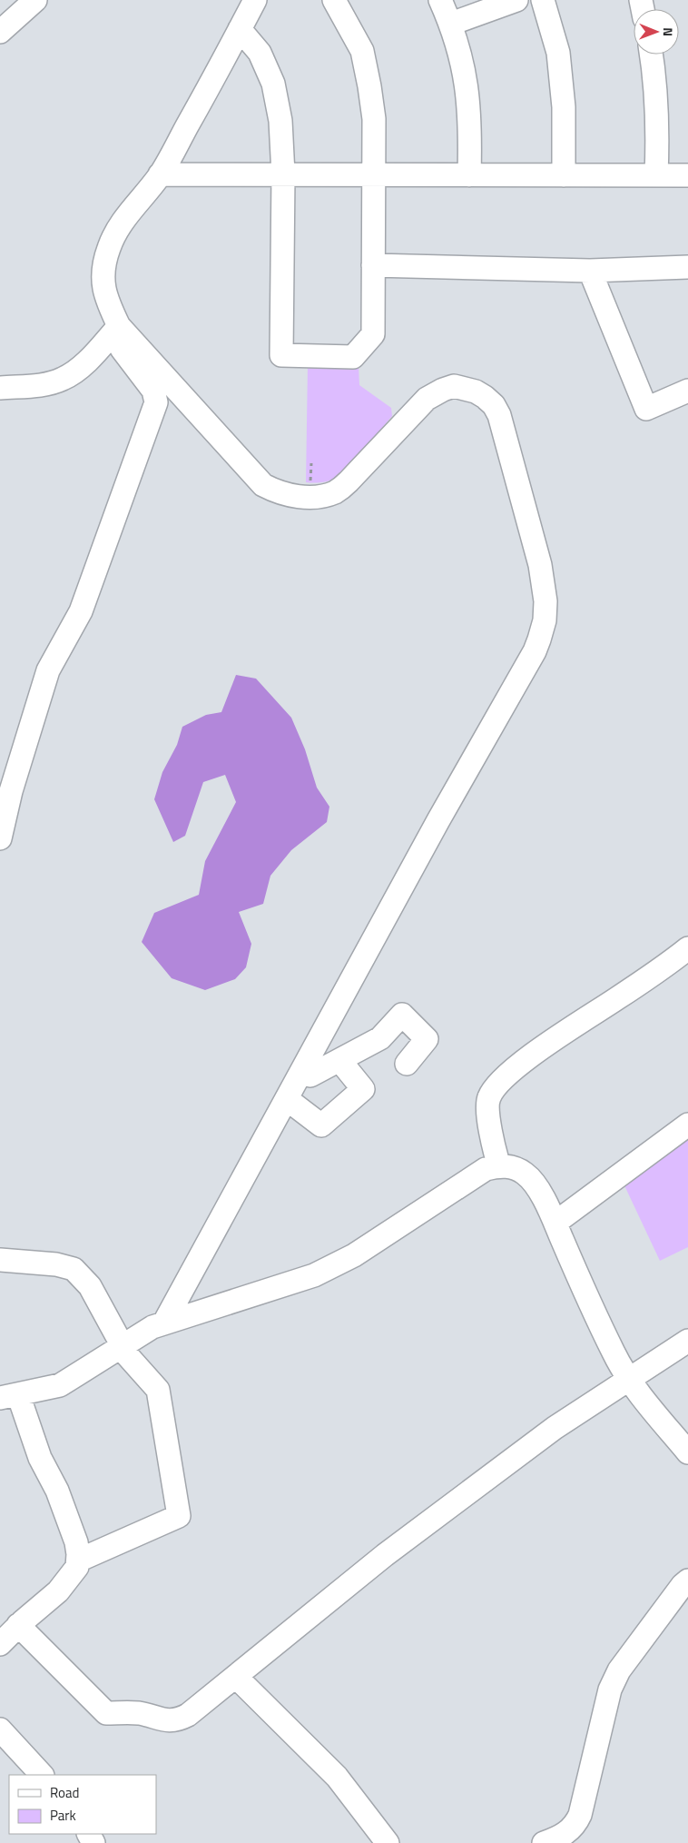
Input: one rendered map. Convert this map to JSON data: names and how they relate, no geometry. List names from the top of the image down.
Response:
{
  "legend": ["Road", "Park"],
  "north": "right"
}
